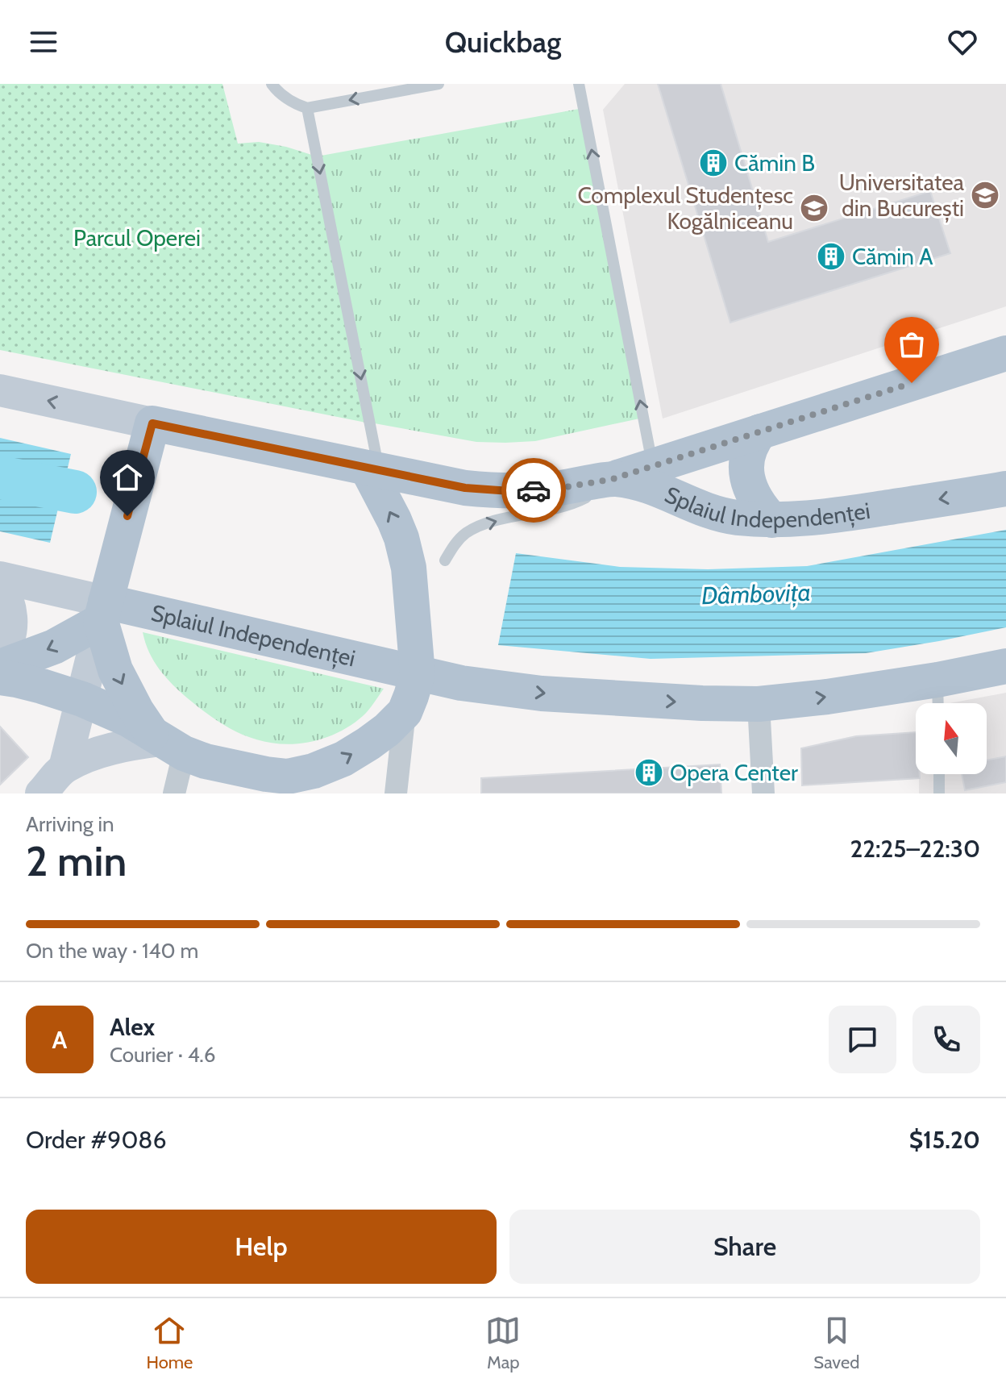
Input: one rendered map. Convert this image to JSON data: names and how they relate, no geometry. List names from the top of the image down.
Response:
{
  "streets": {
    "main road": ["Splaiul Independenței"]
  },
  "water": ["Dâmbovița"],
  "parks": ["Parcul Operei"],
  "places": {
    "building": ["Cămin B", "Cămin A", "Opera Center"],
    "school or university": ["Universitatea din București", "Complexul Studențesc Kogălniceanu"]
  },
  "north": "top",
  "page": {
    "header": "Quickbag",
    "heading": ["2 min", "Arriving in", "22:25–22:30"],
    "panel": [
      "Alex",
      "Courier · 4.6",
      "Order #9086",
      "$15.20"
    ],
    "bar": "On the way · 140 m",
    "round": "A",
    "buttons": ["Help", "Share"],
    "tabs": ["Home", "Map", "Saved"]
  }
}
